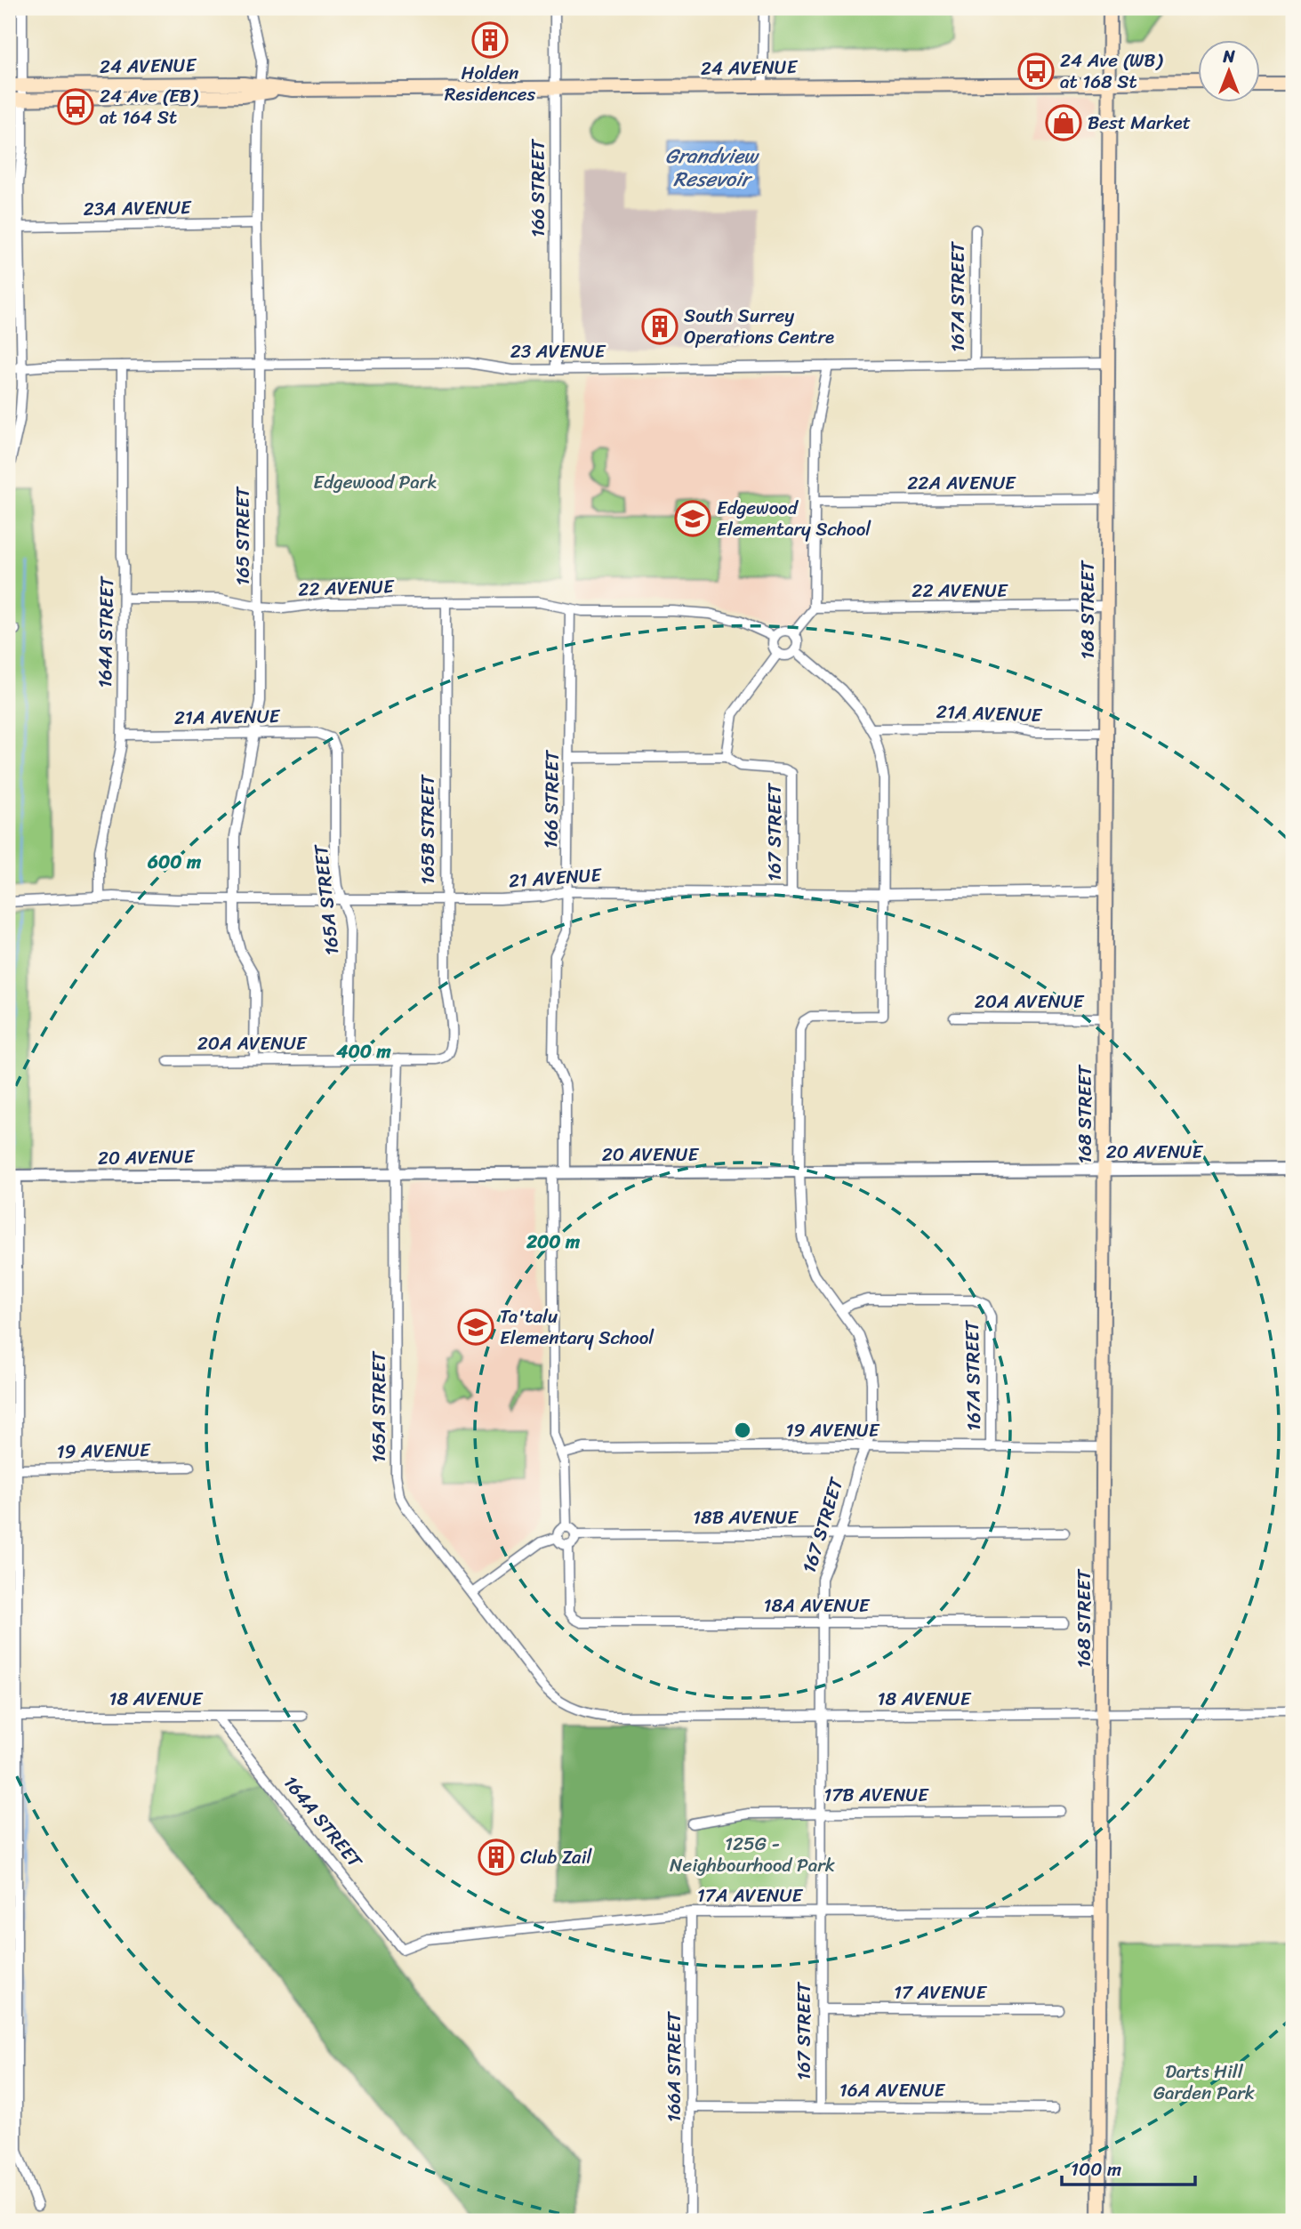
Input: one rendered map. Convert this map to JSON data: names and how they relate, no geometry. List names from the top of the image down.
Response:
{
  "streets": {
    "main road": ["24 AVENUE", "168 STREET"],
    "street": [
      "166 STREET",
      "23A AVENUE",
      "167A STREET",
      "23 AVENUE",
      "22A AVENUE",
      "165 STREET",
      "22 AVENUE",
      "164A STREET",
      "21A AVENUE",
      "165B STREET",
      "167 STREET",
      "21 AVENUE",
      "165A STREET",
      "20A AVENUE",
      "20 AVENUE",
      "19 AVENUE",
      "18B AVENUE",
      "18A AVENUE",
      "18 AVENUE",
      "17B AVENUE",
      "17A AVENUE",
      "17 AVENUE",
      "166A STREET",
      "16A AVENUE"
    ]
  },
  "crossings": [
    ["24 AVENUE", "166 STREET"],
    ["24 AVENUE", "165 STREET"],
    ["24 AVENUE", "168 STREET"],
    ["166 STREET", "23 AVENUE"],
    ["166 STREET", "22 AVENUE"],
    ["166 STREET", "21 AVENUE"],
    ["166 STREET", "20 AVENUE"],
    ["23A AVENUE", "165 STREET"],
    ["167A STREET", "23 AVENUE"],
    ["167A STREET", "167 STREET"],
    ["167A STREET", "19 AVENUE"],
    ["23 AVENUE", "165 STREET"],
    ["23 AVENUE", "168 STREET"],
    ["23 AVENUE", "164A STREET"],
    ["22A AVENUE", "168 STREET"],
    ["165 STREET", "22 AVENUE"],
    ["165 STREET", "21A AVENUE"],
    ["165 STREET", "21 AVENUE"],
    ["165 STREET", "20A AVENUE"],
    ["22 AVENUE", "168 STREET"],
    ["22 AVENUE", "164A STREET"],
    ["22 AVENUE", "165B STREET"],
    ["168 STREET", "21A AVENUE"],
    ["168 STREET", "21 AVENUE"],
    ["168 STREET", "20A AVENUE"],
    ["168 STREET", "20 AVENUE"],
    ["168 STREET", "19 AVENUE"],
    ["168 STREET", "18 AVENUE"],
    ["168 STREET", "17A AVENUE"],
    ["164A STREET", "21A AVENUE"],
    ["164A STREET", "21 AVENUE"],
    ["164A STREET", "18 AVENUE"],
    ["164A STREET", "17A AVENUE"],
    ["21A AVENUE", "165A STREET"],
    ["165B STREET", "21 AVENUE"],
    ["165B STREET", "20A AVENUE"],
    ["167 STREET", "21 AVENUE"],
    ["167 STREET", "20 AVENUE"],
    ["167 STREET", "19 AVENUE"],
    ["167 STREET", "18B AVENUE"],
    ["167 STREET", "18A AVENUE"],
    ["167 STREET", "18 AVENUE"],
    ["167 STREET", "17B AVENUE"],
    ["167 STREET", "17A AVENUE"],
    ["167 STREET", "17 AVENUE"],
    ["167 STREET", "16A AVENUE"],
    ["21 AVENUE", "165A STREET"],
    ["165A STREET", "20A AVENUE"],
    ["165A STREET", "20 AVENUE"],
    ["165A STREET", "18 AVENUE"],
    ["18B AVENUE", "18A AVENUE"],
    ["17A AVENUE", "166A STREET"],
    ["166A STREET", "16A AVENUE"]
  ],
  "water": ["Grandview Resevoir"],
  "parks": ["Edgewood Park", "125G - Neighbourhood Park", "Darts Hill Garden Park"],
  "places": {
    "building": ["Holden Residences", "South Surrey Operations Centre", "Club Zail"],
    "bus stop": ["24 Ave (WB) at 168 St", "24 Ave (EB) at 164 St"],
    "shop": ["Best Market"],
    "school or university": ["Edgewood Elementary School", "Ta'talu Elementary School"]
  },
  "scale_bar": "100 m",
  "north": "top",
  "rings": ["600 m", "400 m", "200 m"]
}
